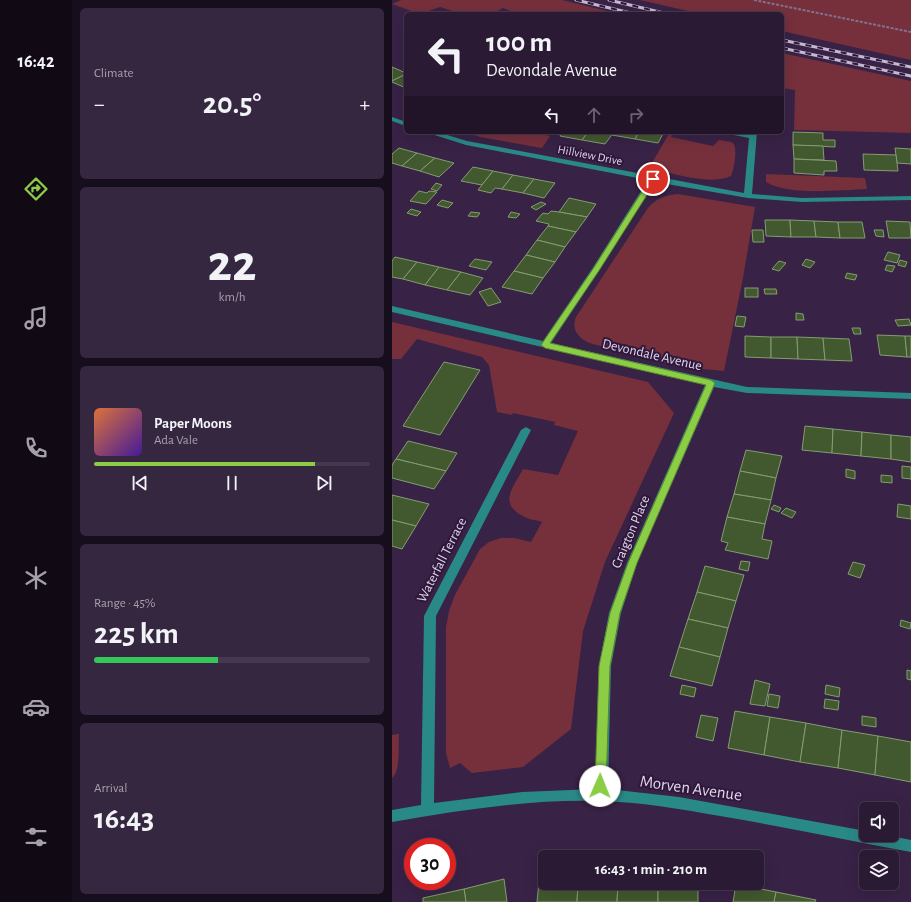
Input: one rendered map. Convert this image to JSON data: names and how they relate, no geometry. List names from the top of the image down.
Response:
{
  "streets": {
    "street": [
      "Hillview Drive",
      "Devondale Avenue",
      "Craigton Place",
      "Waterfall Terrace",
      "Morven Avenue"
    ]
  },
  "crossings": [
    ["Devondale Avenue", "Craigton Place"],
    ["Craigton Place", "Morven Avenue"],
    ["Waterfall Terrace", "Morven Avenue"]
  ],
  "page": {
    "tabs": "16:42",
    "tile": [
      "Climate",
      ["22", "km/h"],
      ["Range · 45%", "225 km"],
      ["Arrival", "16:43"]
    ],
    "turn": ["100 m", "Devondale Avenue"],
    "heat": ["−", "20.5°", "+"],
    "song": ["Paper Moons", "Ada Vale"],
    "limit": "30",
    "trip": "16:43 · 1 min · 210 m"
  }
}
